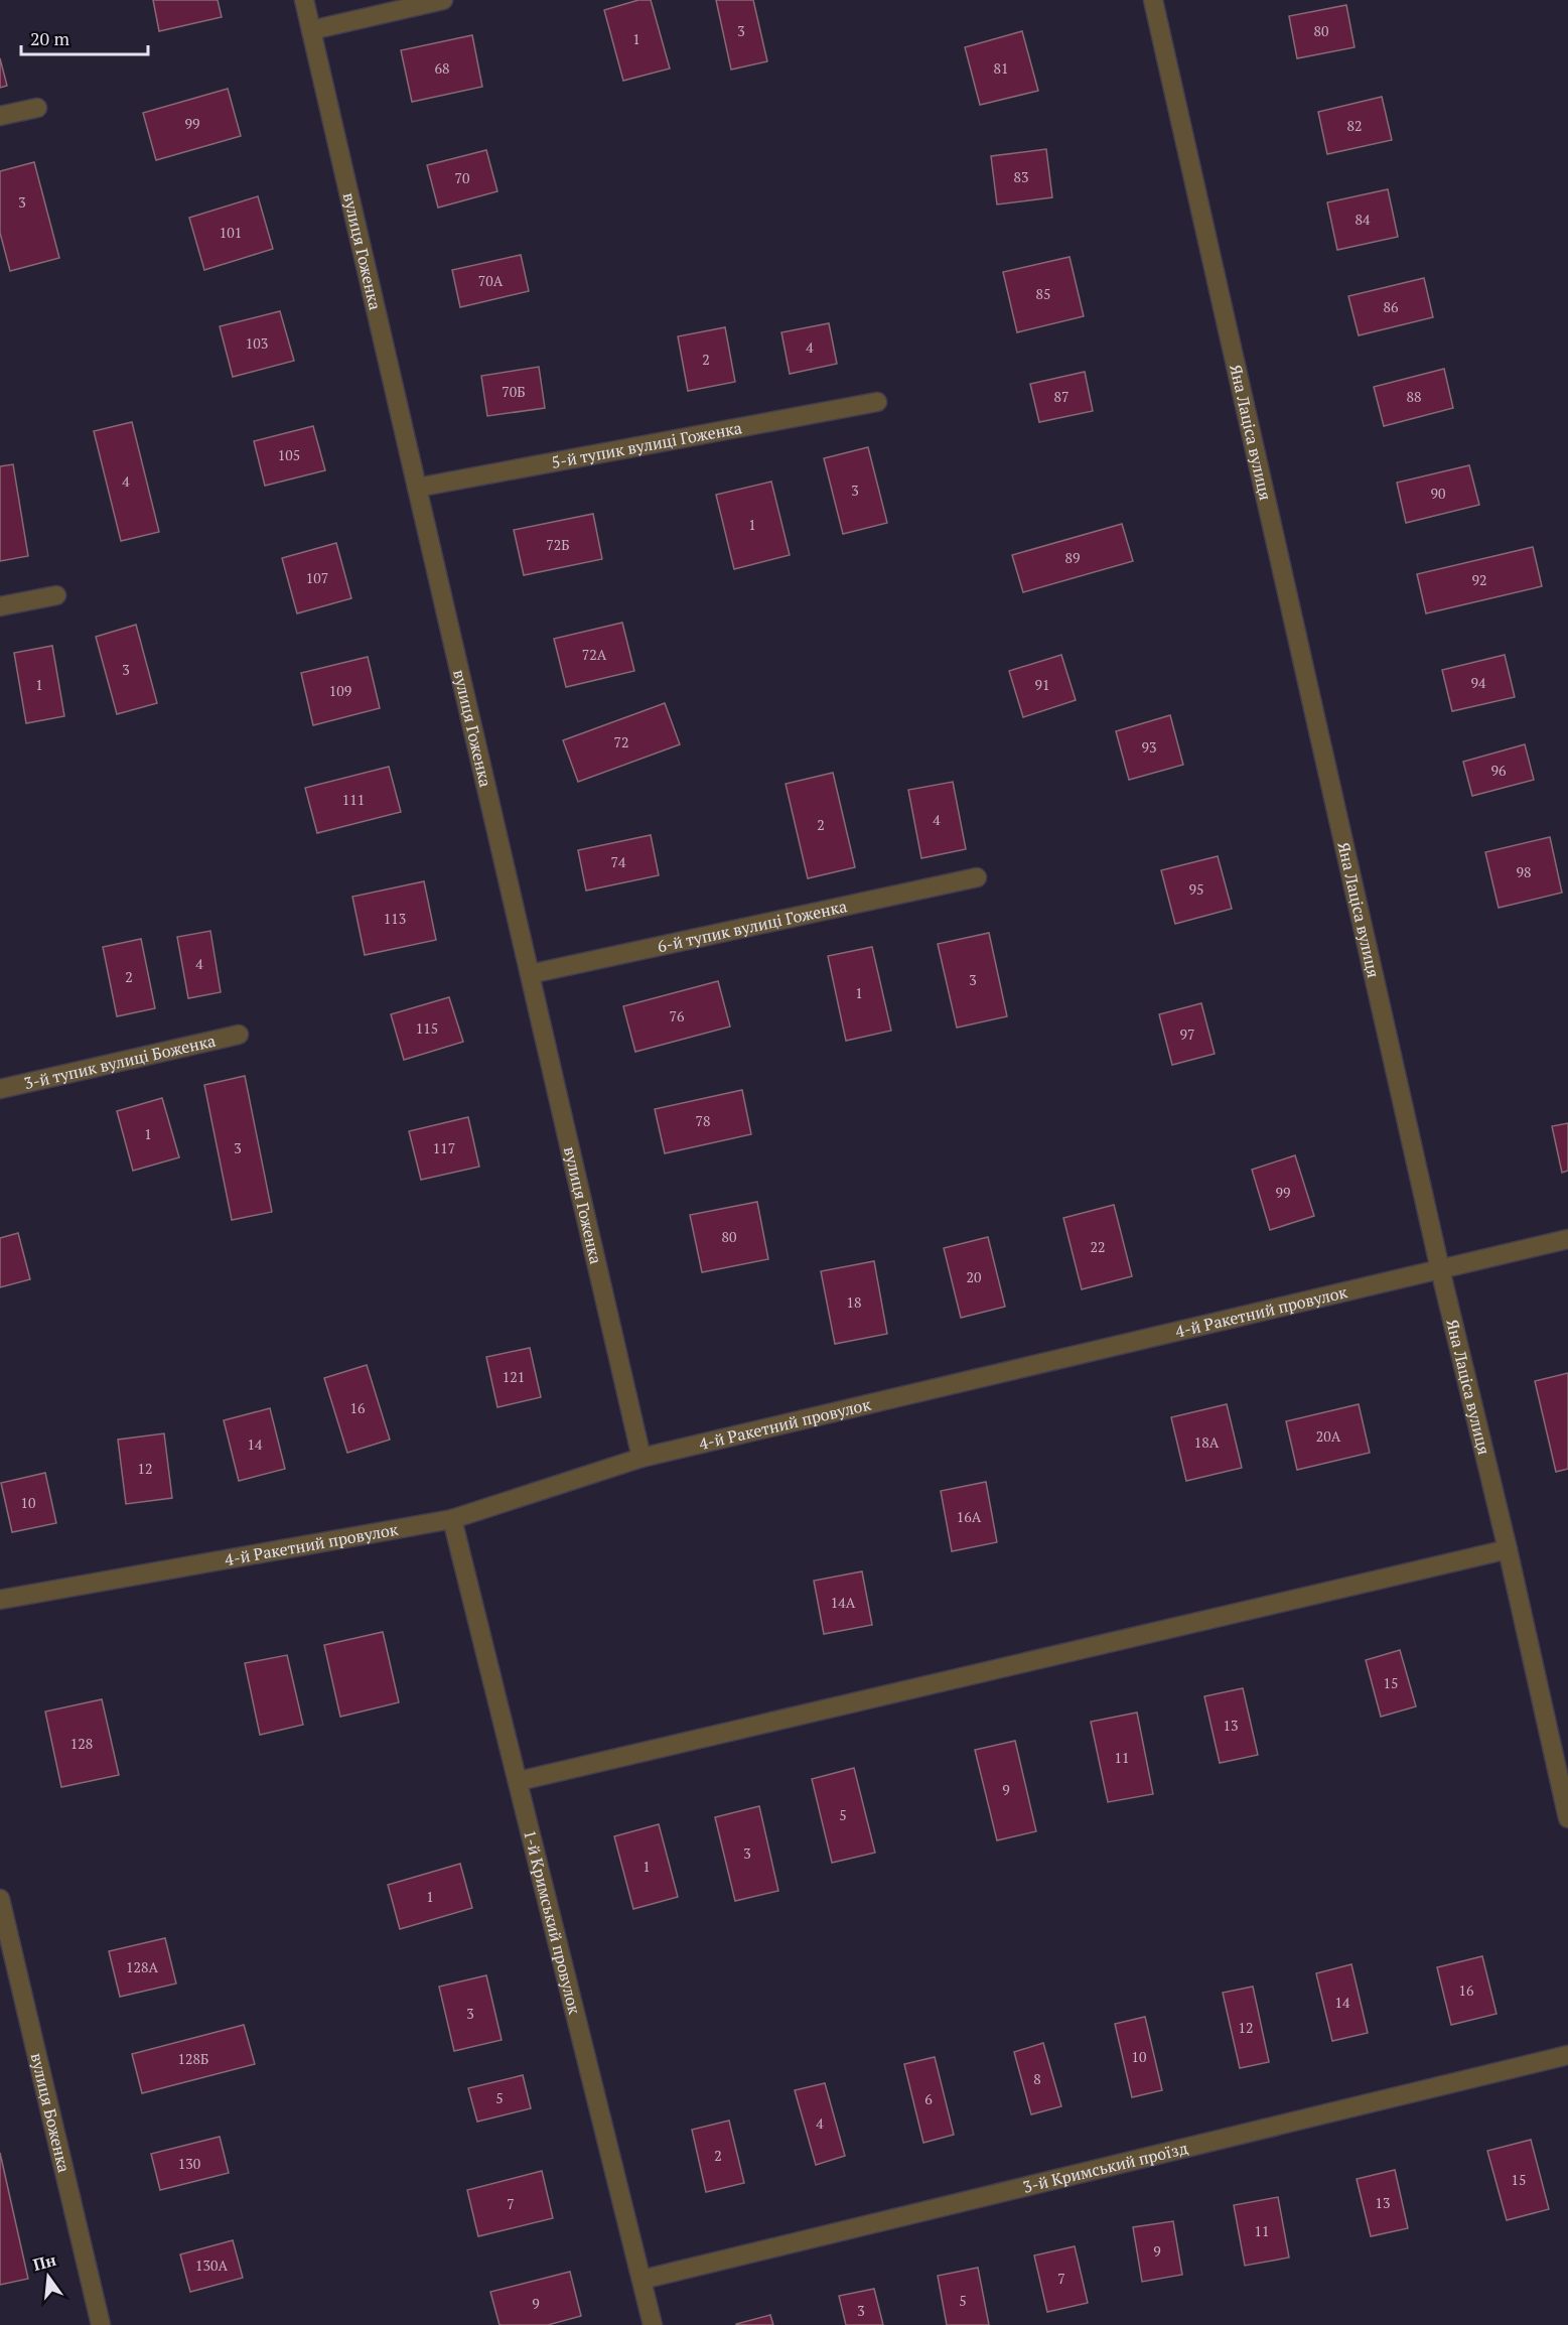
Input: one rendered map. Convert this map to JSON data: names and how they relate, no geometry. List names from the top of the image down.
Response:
{
  "streets": {
    "street": [
      "вулиця Гоженка",
      "Яна Лаціса вулиця",
      "5-й тупик вулиці Гоженка",
      "6-й тупик вулиці Гоженка",
      "3-й тупик вулиці Боженка",
      "4-й Ракетний провулок",
      "1-й Кримський провулок",
      "вулиця Боженка",
      "3-й Кримський проїзд"
    ]
  },
  "crossings": [
    ["вулиця Гоженка", "5-й тупик вулиці Гоженка"],
    ["вулиця Гоженка", "6-й тупик вулиці Гоженка"],
    ["вулиця Гоженка", "4-й Ракетний провулок"],
    ["Яна Лаціса вулиця", "4-й Ракетний провулок"],
    ["4-й Ракетний провулок", "1-й Кримський провулок"],
    ["1-й Кримський провулок", "3-й Кримський проїзд"]
  ],
  "house_numbers": [
    "3",
    "80",
    "1",
    "68",
    "81",
    "99",
    "82",
    "83",
    "70",
    "3",
    "84",
    "101",
    "70А",
    "85",
    "86",
    "103",
    "4",
    "2",
    "70Б",
    "87",
    "88",
    "105",
    "4",
    "3",
    "90",
    "1",
    "72Б",
    "89",
    "107",
    "92",
    "72А",
    "3",
    "94",
    "1",
    "91",
    "109",
    "72",
    "93",
    "96",
    "111",
    "4",
    "2",
    "74",
    "98",
    "95",
    "113",
    "4",
    "2",
    "3",
    "1",
    "76",
    "115",
    "97",
    "78",
    "1",
    "3",
    "117",
    "99",
    "80",
    "22",
    "20",
    "18",
    "121",
    "16",
    "20А",
    "18А",
    "14",
    "12",
    "10",
    "16А",
    "14А",
    "15",
    "13",
    "128",
    "11",
    "9",
    "5",
    "3",
    "1",
    "1",
    "128А",
    "16",
    "14",
    "3",
    "12",
    "10",
    "128Б",
    "8",
    "5",
    "6",
    "4",
    "2",
    "130",
    "15",
    "13",
    "7",
    "11",
    "9",
    "130А",
    "7",
    "5",
    "9",
    "3"
  ],
  "scale_bar": "20 m",
  "north": "top"
}
